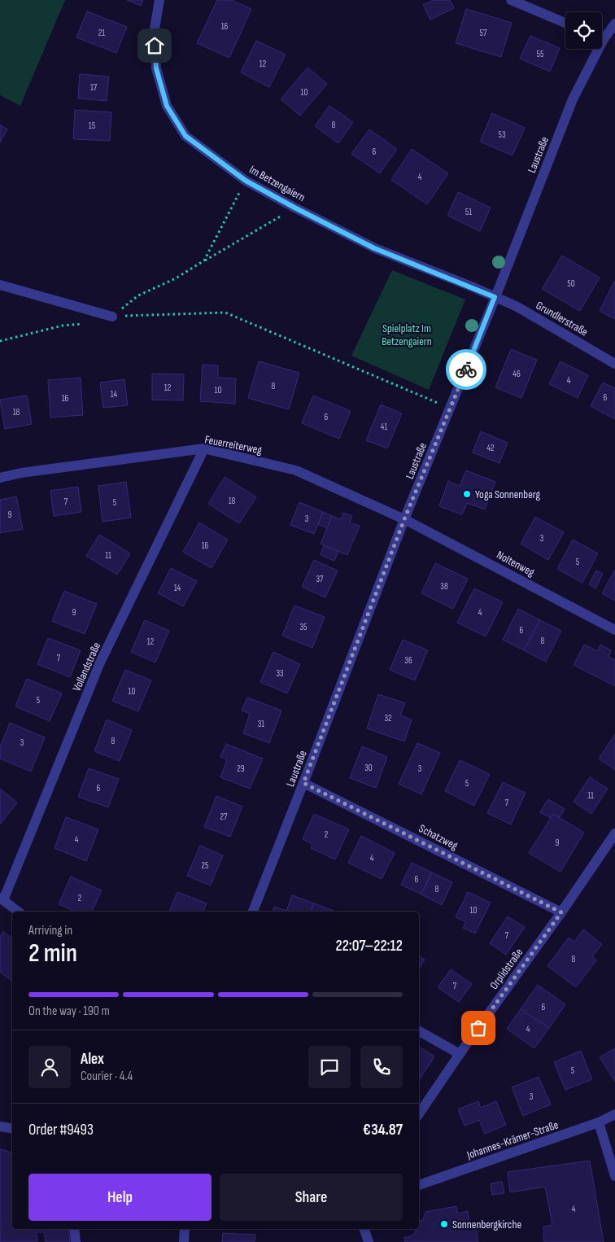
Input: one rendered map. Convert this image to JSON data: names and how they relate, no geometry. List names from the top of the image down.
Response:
{
  "streets": {
    "street": [
      "Laustraße",
      "Im Betzengaiern",
      "Grundlerstraße",
      "Feuerreiterweg",
      "Noltenweg",
      "Vollandstraße",
      "Schatzweg",
      "Orplidstraße",
      "Johannes-Krämer-Straße"
    ]
  },
  "crossings": [
    ["Laustraße", "Im Betzengaiern"],
    ["Laustraße", "Grundlerstraße"],
    ["Laustraße", "Feuerreiterweg"],
    ["Laustraße", "Noltenweg"],
    ["Laustraße", "Schatzweg"],
    ["Im Betzengaiern", "Grundlerstraße"],
    ["Feuerreiterweg", "Noltenweg"],
    ["Feuerreiterweg", "Vollandstraße"],
    ["Schatzweg", "Orplidstraße"]
  ],
  "parks": ["Spielplatz Im Betzengaiern"],
  "places": ["Yoga Sonnenberg", "Sonnenbergkirche"],
  "house_numbers": [
    "16",
    "21",
    "57",
    "55",
    "12",
    "17",
    "10",
    "8",
    "15",
    "53",
    "6",
    "4",
    "51",
    "50",
    "46",
    "4",
    "8",
    "12",
    "10",
    "14",
    "6",
    "16",
    "18",
    "6",
    "41",
    "42",
    "18",
    "7",
    "5",
    "9",
    "3",
    "3",
    "16",
    "11",
    "5",
    "37",
    "38",
    "14",
    "9",
    "4",
    "35",
    "6",
    "8",
    "12",
    "7",
    "36",
    "33",
    "10",
    "5",
    "32",
    "31",
    "8",
    "3",
    "30",
    "29",
    "3",
    "5",
    "6",
    "11",
    "7",
    "27",
    "2",
    "4",
    "9",
    "4",
    "25",
    "6",
    "8",
    "2",
    "10",
    "7",
    "8",
    "7",
    "6",
    "4",
    "5",
    "3",
    "4"
  ],
  "page": {
    "heading": ["2 min", "Arriving in", "22:07–22:12"],
    "panel": [
      "Alex",
      "Courier · 4.4",
      "Order #9493",
      "€34.87"
    ],
    "bar": "On the way · 190 m",
    "buttons": ["Help", "Share"]
  }
}
